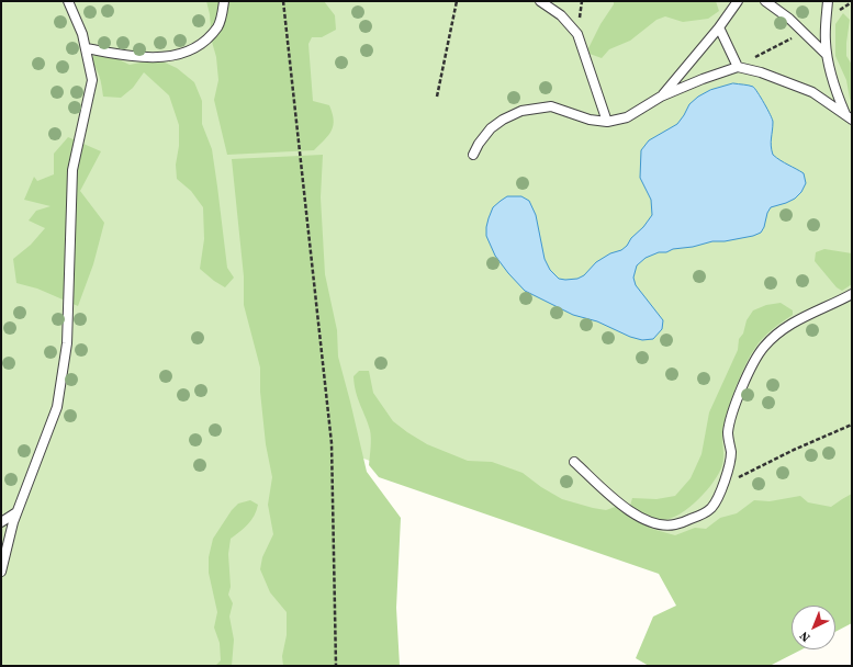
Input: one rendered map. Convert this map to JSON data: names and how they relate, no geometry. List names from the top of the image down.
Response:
{
  "north": "bottom left"
}
